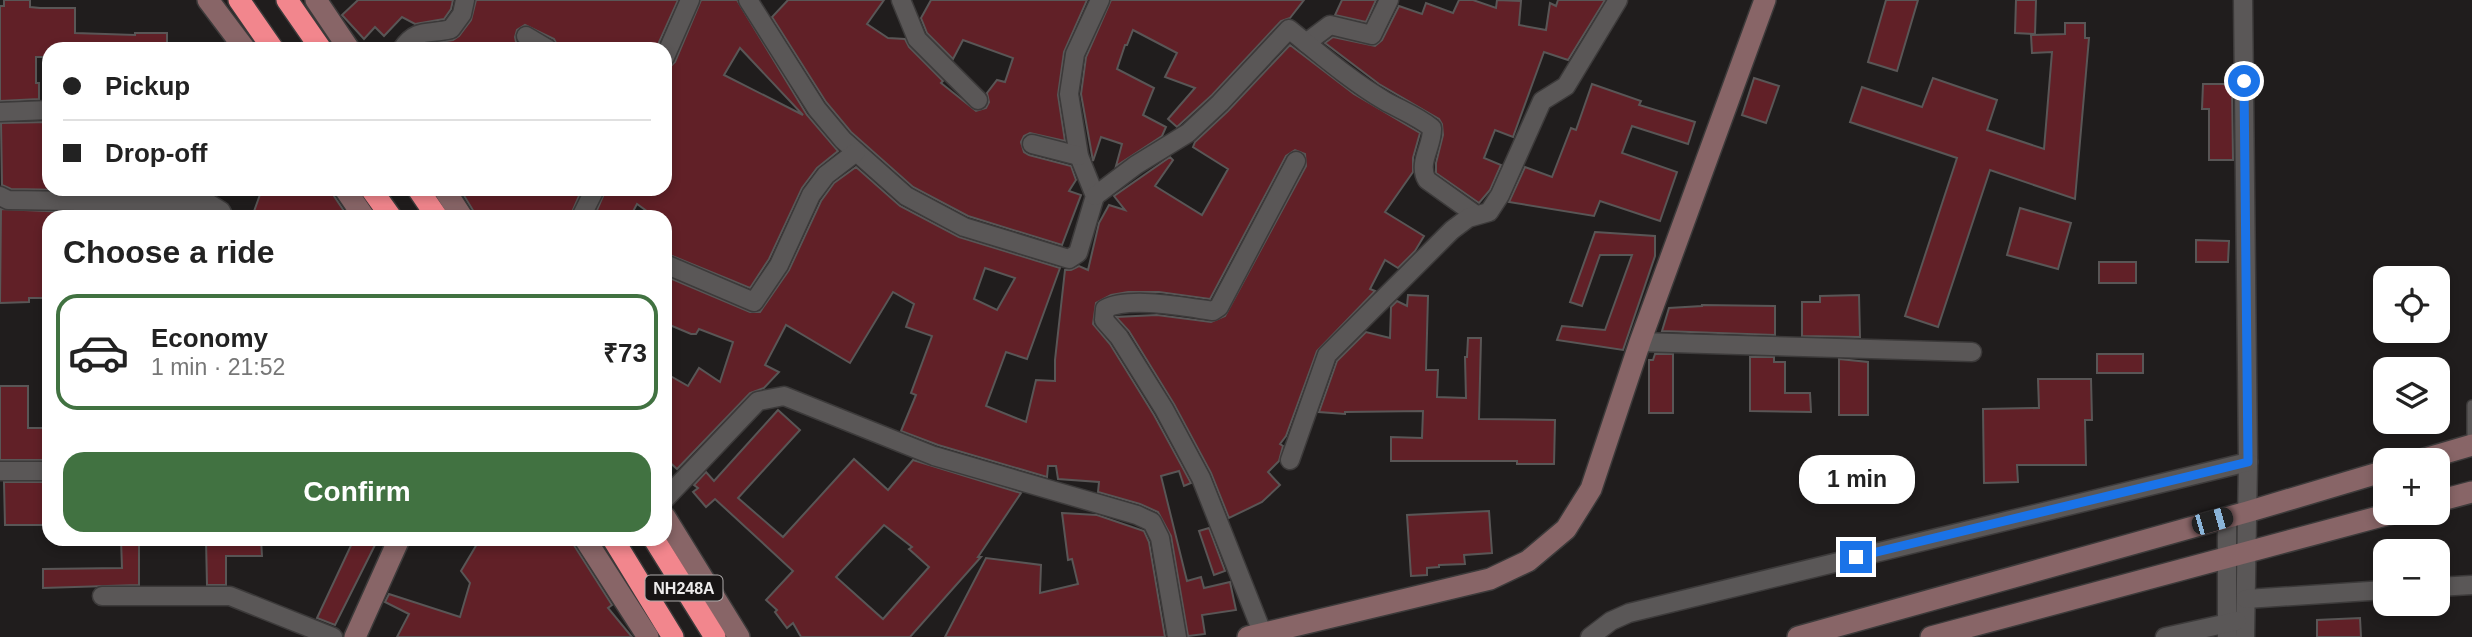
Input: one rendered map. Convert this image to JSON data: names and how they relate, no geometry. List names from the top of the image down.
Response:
{
  "streets": {
    "highway": ["NH248A"]
  },
  "page": {
    "banner": ["Pickup", "Drop-off"],
    "heading": "Choose a ride",
    "map_buttons": ["+", "−"],
    "list": [
      {
        "name": "Economy",
        "note": "1 min · 21:52",
        "value": "₹73"
      }
    ],
    "buttons": "Confirm",
    "bubble": "1 min"
  }
}
